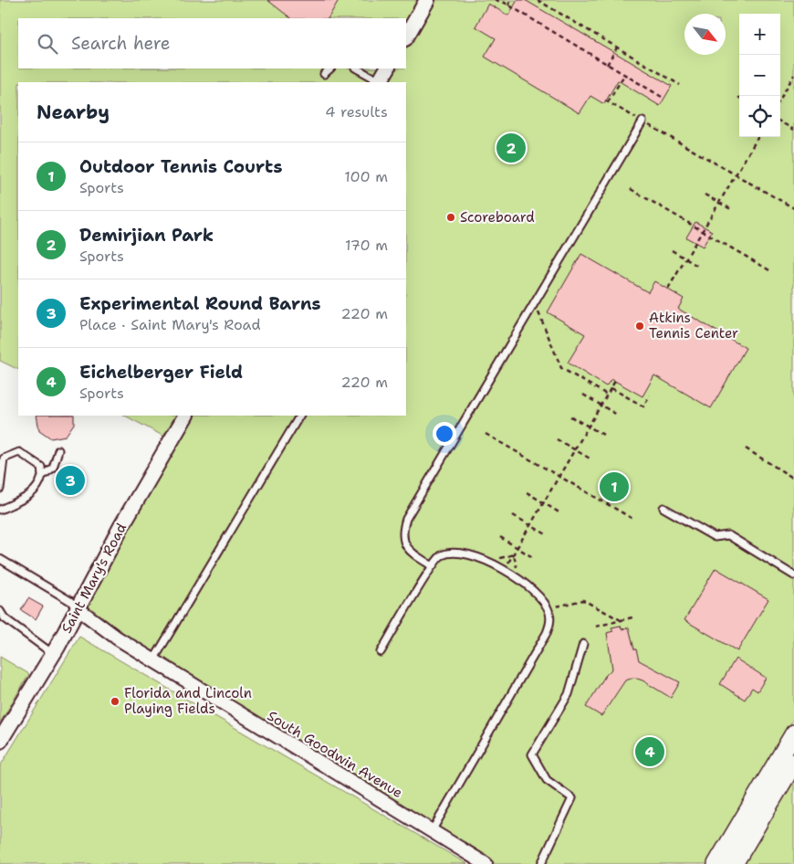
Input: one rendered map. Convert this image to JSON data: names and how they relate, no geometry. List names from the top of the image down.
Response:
{
  "streets": {
    "street": ["Saint Mary's Road", "South Goodwin Avenue"]
  },
  "crossings": [
    ["Saint Mary's Road", "South Goodwin Avenue"]
  ],
  "places": ["Scoreboard", "Atkins Tennis Center", "Florida and Lincoln Playing Fields"],
  "north": "bottom right",
  "page": {
    "map_buttons": ["+", "−"],
    "search": "Search here",
    "heading": ["Nearby", "4 results"],
    "pins": [
      "2",
      "3",
      "1",
      "4"
    ],
    "list": [
      {
        "mark": "1",
        "name": "Outdoor Tennis Courts",
        "note": "Sports",
        "value": "100 m"
      },
      {
        "mark": "2",
        "name": "Demirjian Park",
        "note": "Sports",
        "value": "170 m"
      },
      {
        "mark": "3",
        "name": "Experimental Round Barns",
        "note": "Place · Saint Mary's Road",
        "value": "220 m"
      },
      {
        "mark": "4",
        "name": "Eichelberger Field",
        "note": "Sports",
        "value": "220 m"
      }
    ]
  }
}
